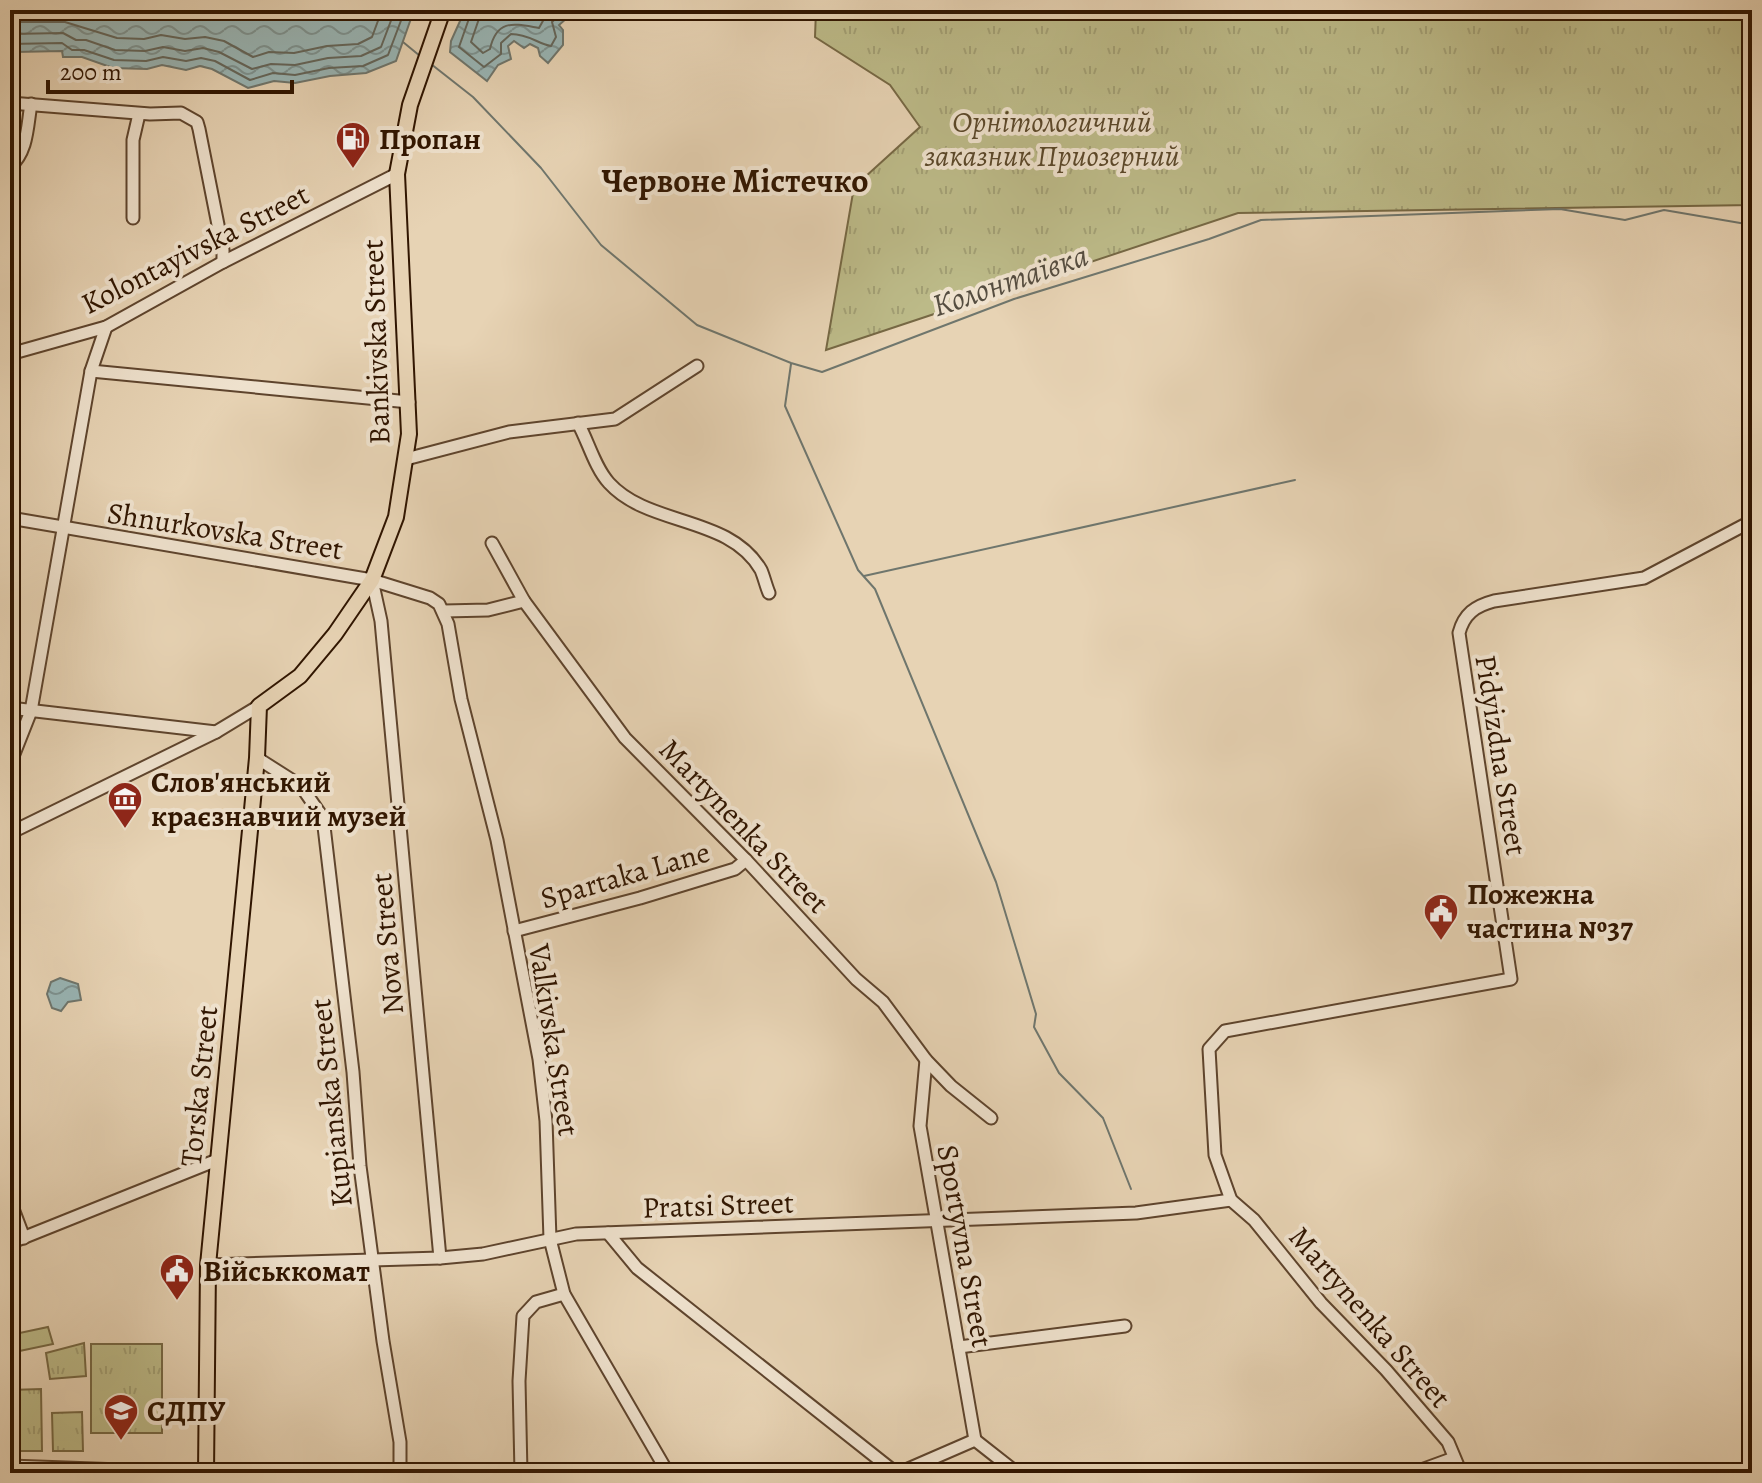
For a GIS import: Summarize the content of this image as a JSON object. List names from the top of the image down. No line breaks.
{"streets":{"main road":["Bankivska Street","Torska Street"],"street":["Kolontayivska Street","Shnurkovska Street","Pidyizdna Street","Martynenka Street","Spartaka Lane","Nova Street","Valkivska Street","Kupianska Street","Pratsi Street","Sportyvna Street"]},"crossings":[["Kolontayivska Street","Bankivska Street"],["Bankivska Street","Shnurkovska Street"],["Bankivska Street","Nova Street"],["Bankivska Street","Torska Street"],["Shnurkovska Street","Nova Street"],["Shnurkovska Street","Valkivska Street"],["Pidyizdna Street","Martynenka Street"],["Pidyizdna Street","Pratsi Street"],["Martynenka Street","Spartaka Lane"],["Martynenka Street","Pratsi Street"],["Martynenka Street","Sportyvna Street"],["Spartaka Lane","Valkivska Street"],["Nova Street","Pratsi Street"],["Valkivska Street","Pratsi Street"],["Torska Street","Kupianska Street"],["Torska Street","Pratsi Street"],["Kupianska Street","Pratsi Street"],["Pratsi Street","Sportyvna Street"]],"districts":["Червоне Містечко"],"water":["Колонтаївка"],"parks":["Орнiтологичний заказник Приозерний"],"places":{"fuel station":["Пропан"],"museum":["Слов'янський краєзнавчий музей"],"public building":["Пожежна частина №37","Військкомат"],"school or university":["СДПУ"]},"scale_bar":"200 m"}
